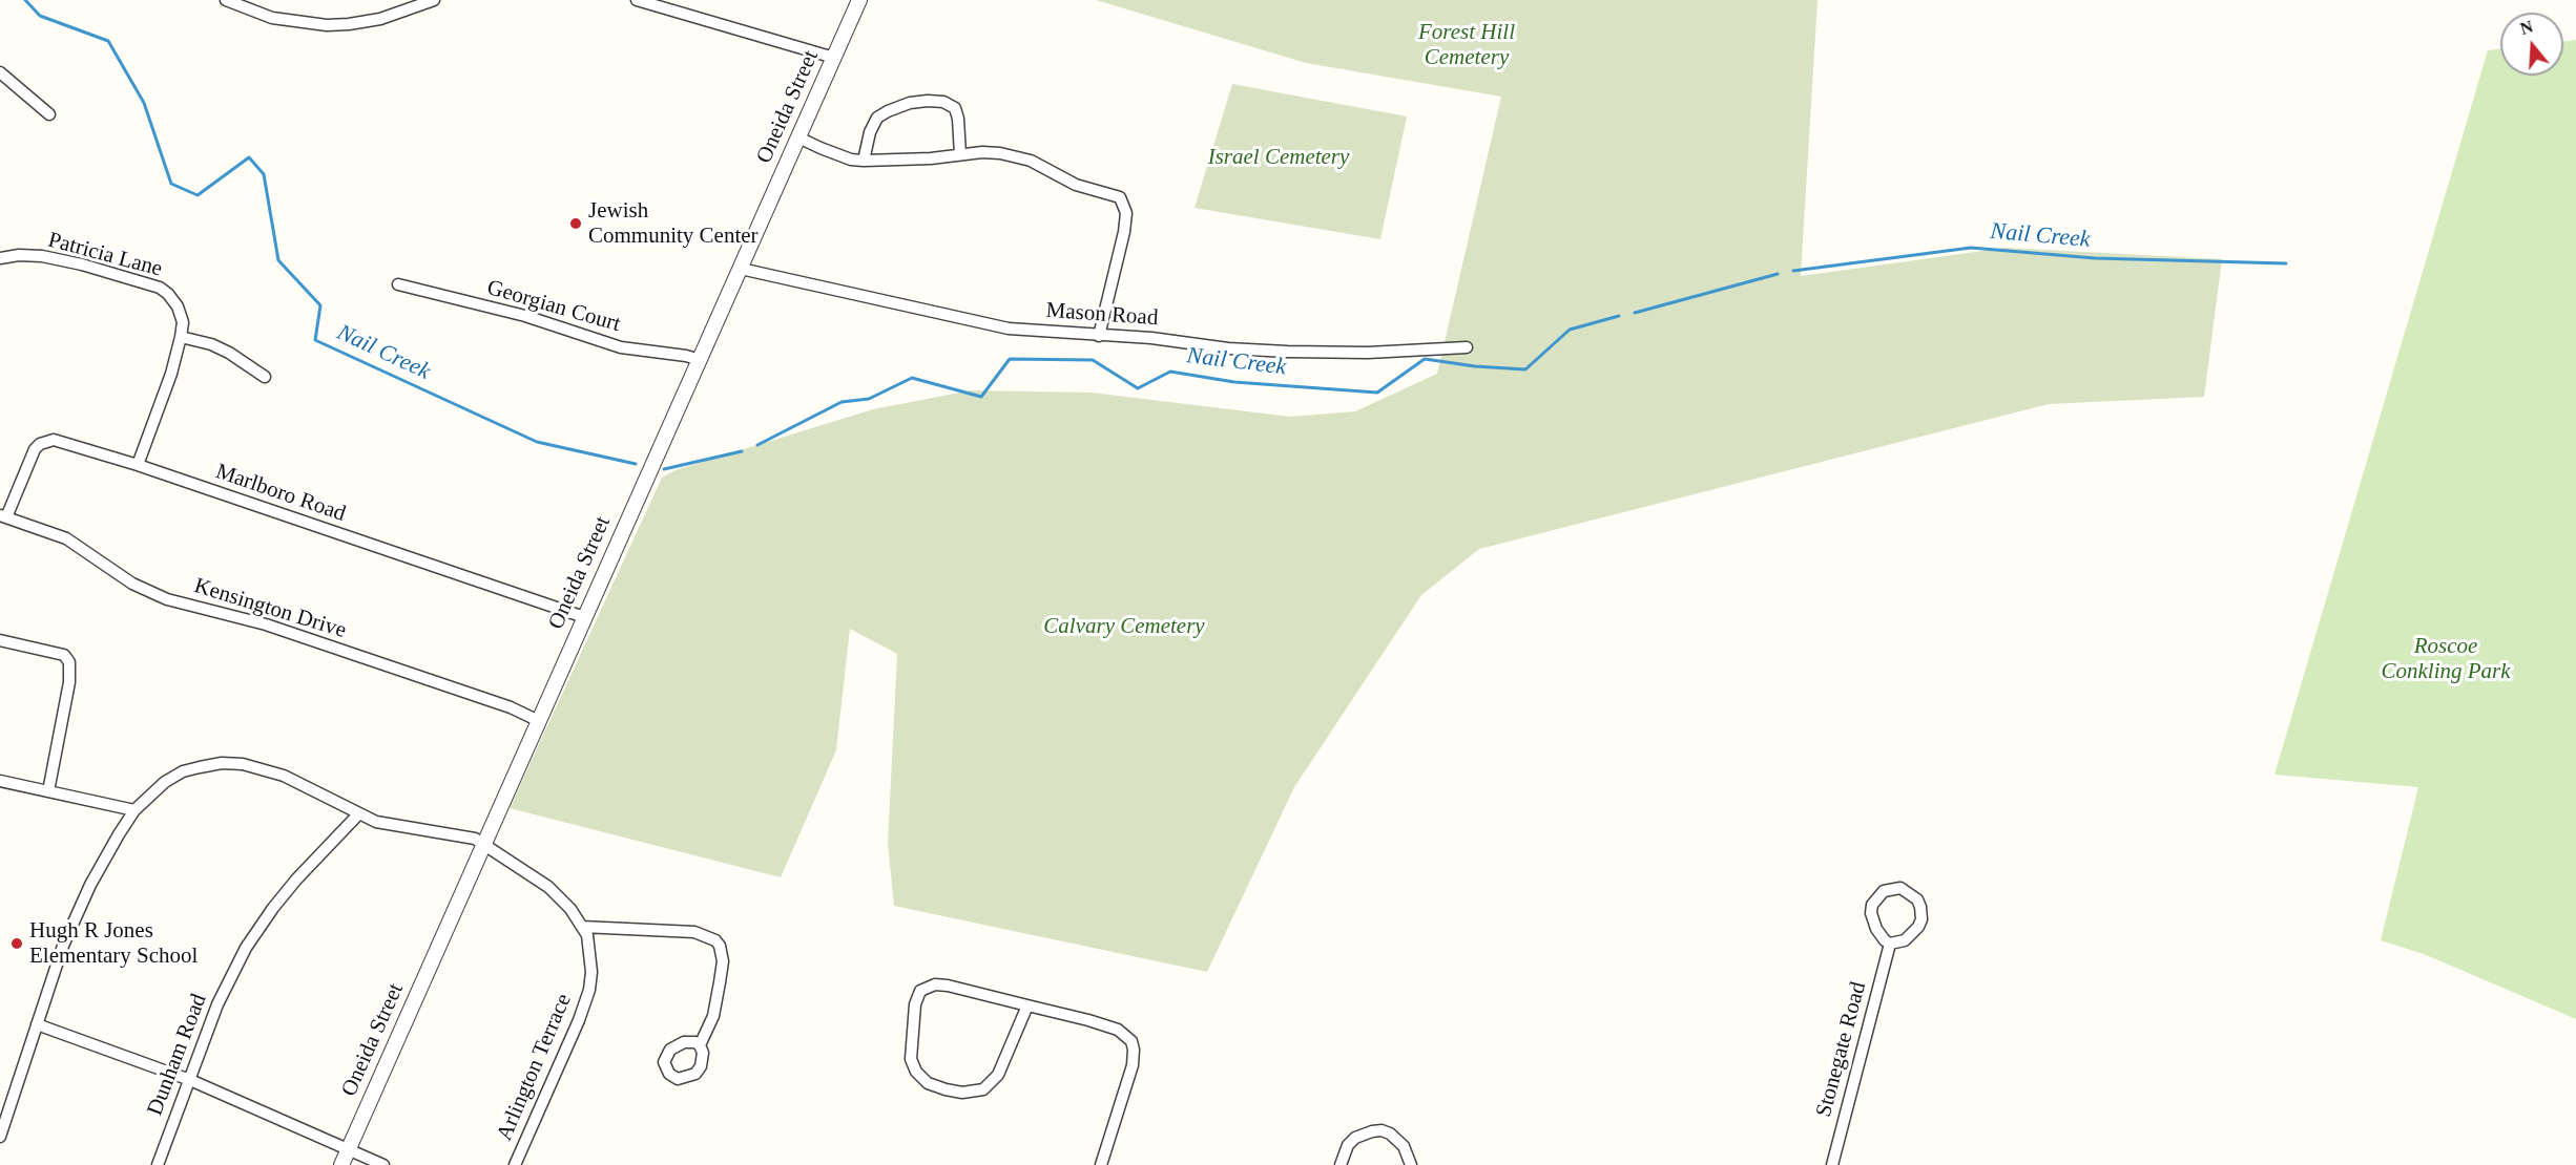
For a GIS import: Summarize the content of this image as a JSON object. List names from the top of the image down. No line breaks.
{"streets":{"street":["Oneida Street","Patricia Lane","Georgian Court","Mason Road","Marlboro Road","Kensington Drive","Stonegate Road","Dunham Road","Arlington Terrace"]},"crossings":[["Oneida Street","Georgian Court"],["Oneida Street","Mason Road"],["Oneida Street","Marlboro Road"],["Oneida Street","Kensington Drive"],["Oneida Street","Arlington Terrace"],["Patricia Lane","Marlboro Road"],["Marlboro Road","Kensington Drive"],["Dunham Road","Arlington Terrace"]],"water":["Nail Creek"],"parks":["Forest Hill Cemetery","Israel Cemetery","Calvary Cemetery","Roscoe Conkling Park"],"places":["Jewish Community Center","Hugh R Jones Elementary School"],"north":"top"}
